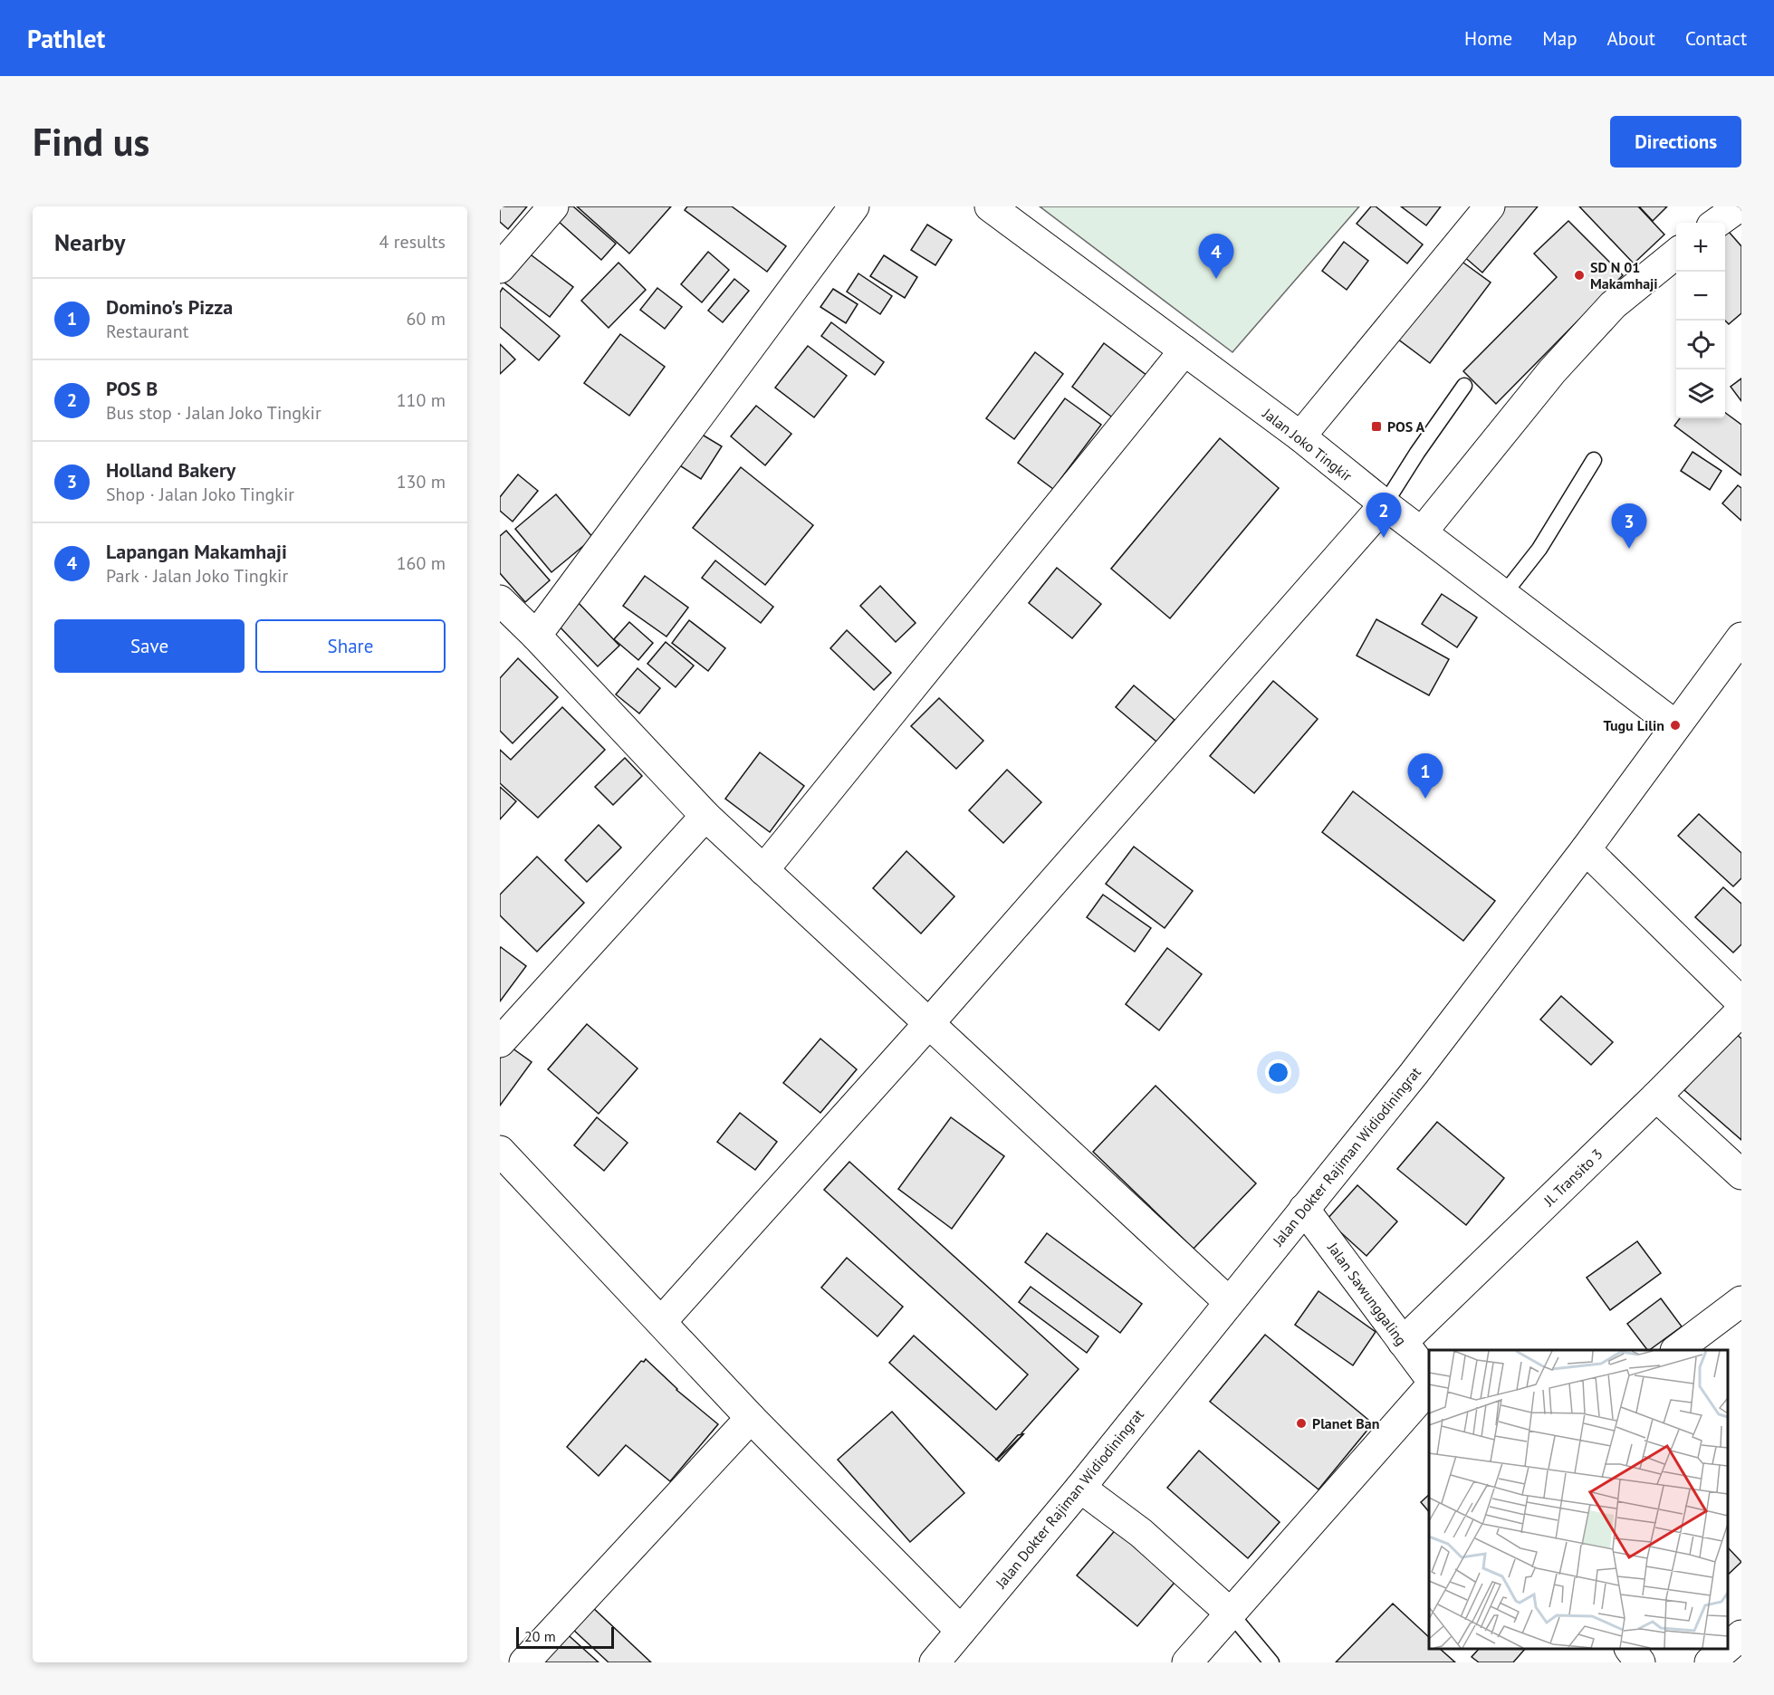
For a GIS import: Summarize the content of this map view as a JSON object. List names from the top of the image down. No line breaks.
{"streets":{"street":["Jalan Joko Tingkir","Jalan Dokter Rajiman Widiodiningrat","Jl. Transito 3","Jalan Sawunggaling"]},"crossings":[["Jalan Joko Tingkir","Jalan Dokter Rajiman Widiodiningrat"],["Jalan Dokter Rajiman Widiodiningrat","Jalan Sawunggaling"],["Jl. Transito 3","Jalan Sawunggaling"]],"places":{"other":["SD N 01 Makamhaji","Tugu Lilin","Planet Ban"],"transit":["POS A"]},"scale_bar":"20 m","page":{"header":"Pathlet","nav":["Home","Map","About","Contact"],"buttons":["Directions",["Save","Share"]],"title":"Find us","heading":["Nearby","4 results"],"map_buttons":["+","−"],"pins":["4","2","3","1"],"list":[{"mark":"1","name":"Domino's Pizza","note":"Restaurant","value":"60 m"},{"mark":"2","name":"POS B","note":"Bus stop · Jalan Joko Tingkir","value":"110 m"},{"mark":"3","name":"Holland Bakery","note":"Shop · Jalan Joko Tingkir","value":"130 m"},{"mark":"4","name":"Lapangan Makamhaji","note":"Park · Jalan Joko Tingkir","value":"160 m"}],"scale":"20 m"}}
